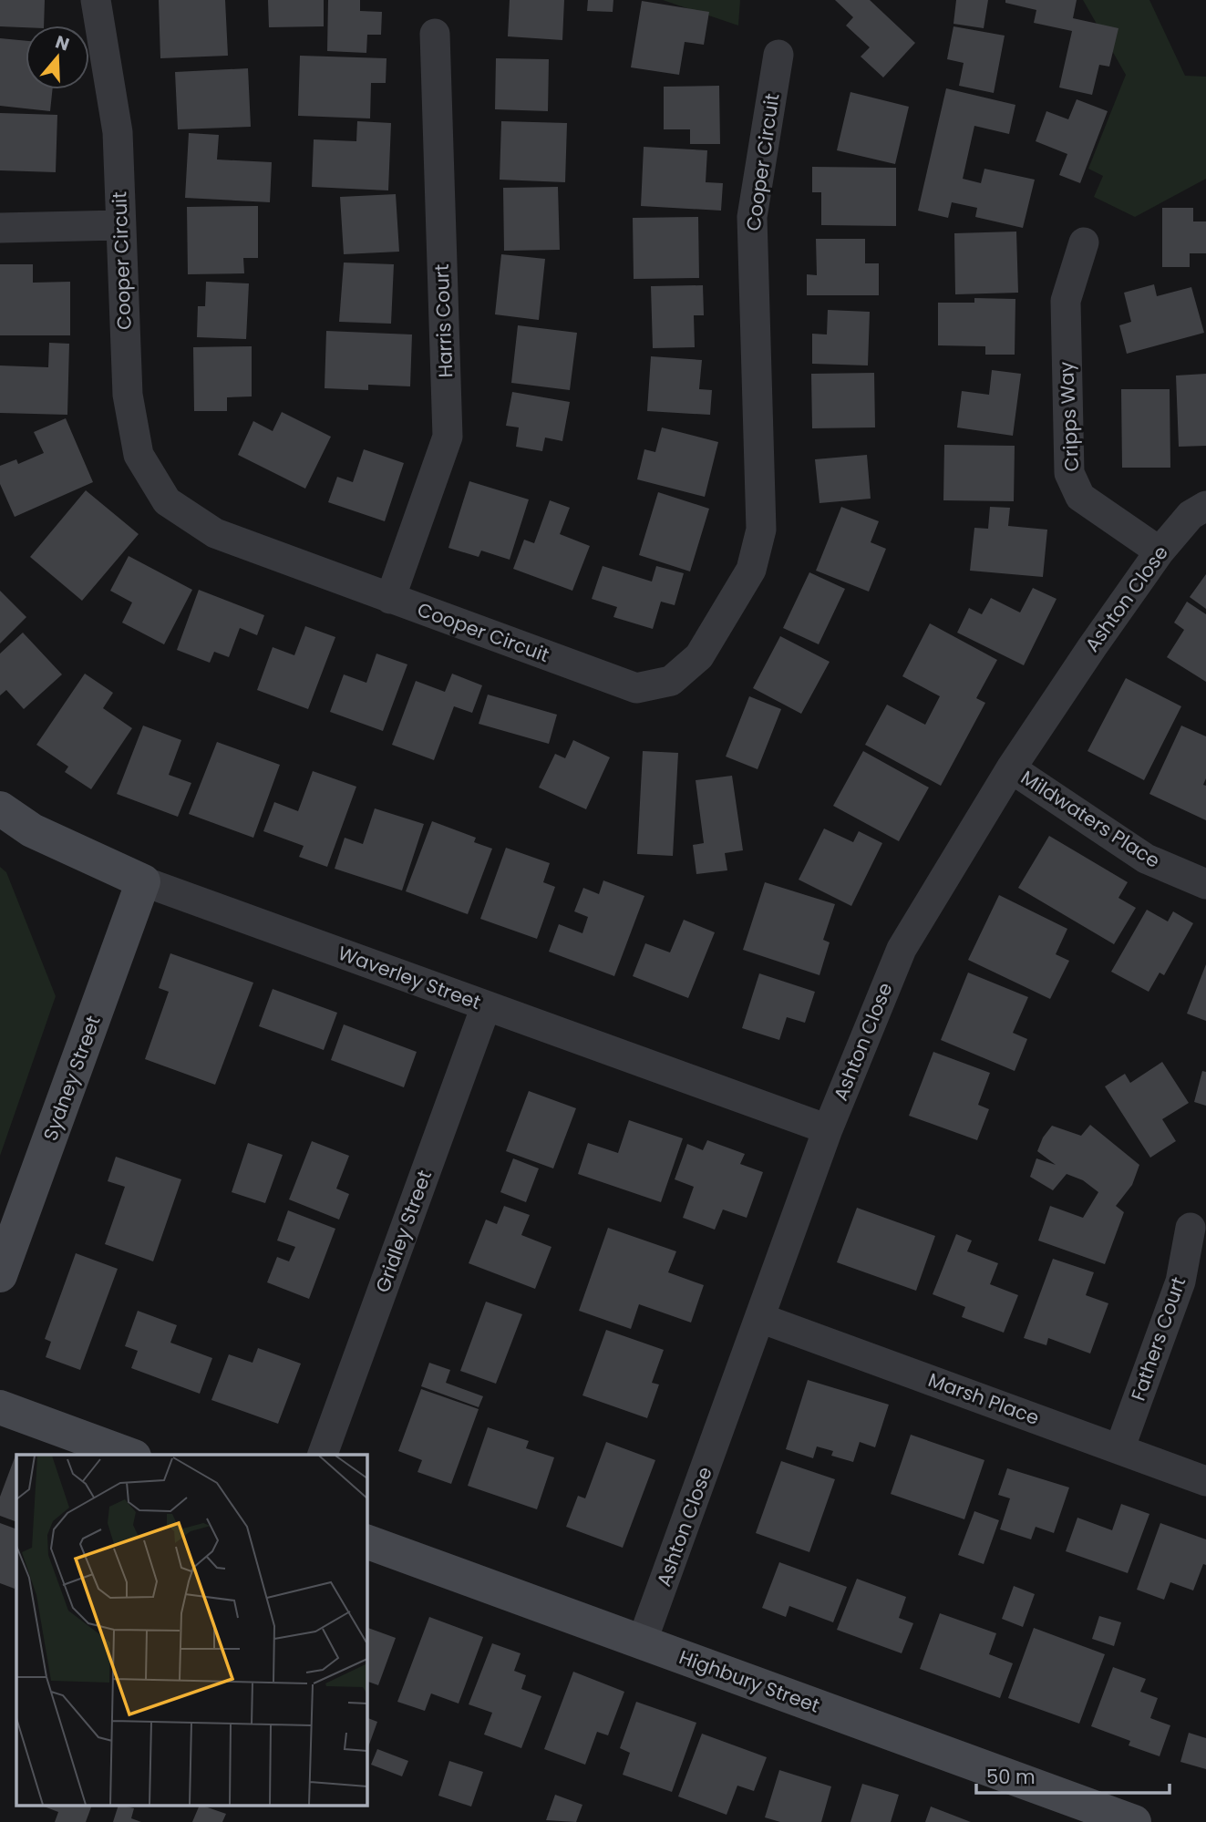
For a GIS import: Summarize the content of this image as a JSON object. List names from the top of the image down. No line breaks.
{"streets":{"street":["Cooper Circuit","Harris Court","Cripps Way","Ashton Close","Mildwaters Place","Waverley Street","Sydney Street","Gridley Street","Fathers Court","Marsh Place","Highbury Street"]},"crossings":[["Cooper Circuit","Harris Court"],["Cripps Way","Ashton Close"],["Ashton Close","Mildwaters Place"],["Ashton Close","Waverley Street"],["Ashton Close","Marsh Place"],["Ashton Close","Highbury Street"],["Waverley Street","Sydney Street"],["Waverley Street","Gridley Street"],["Fathers Court","Marsh Place"]],"scale_bar":"50 m","north":"top"}
